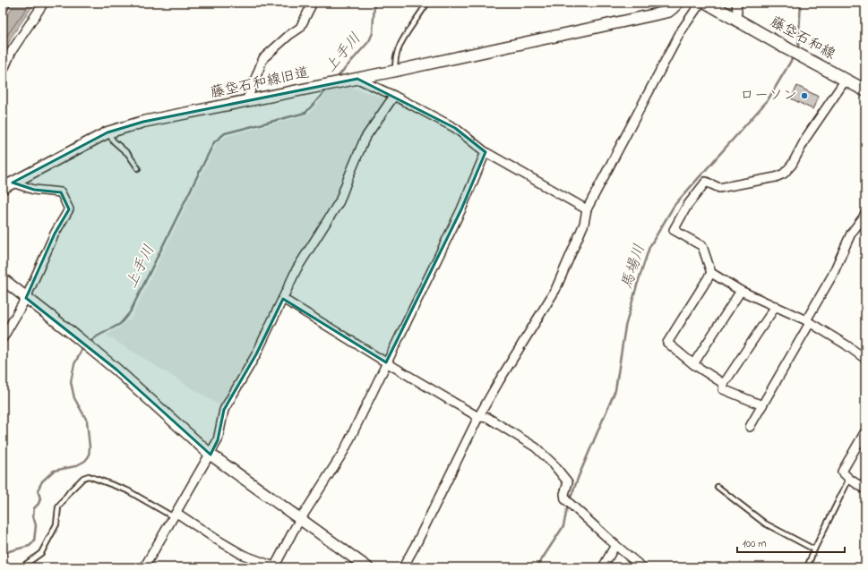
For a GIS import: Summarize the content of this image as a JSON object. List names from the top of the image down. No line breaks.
{"streets":{"main road":["藤垈石和線"],"street":["藤垈石和線旧道"]},"water":["上手川","馬場川"],"places":["ローソン"],"scale_bar":"100 m"}
